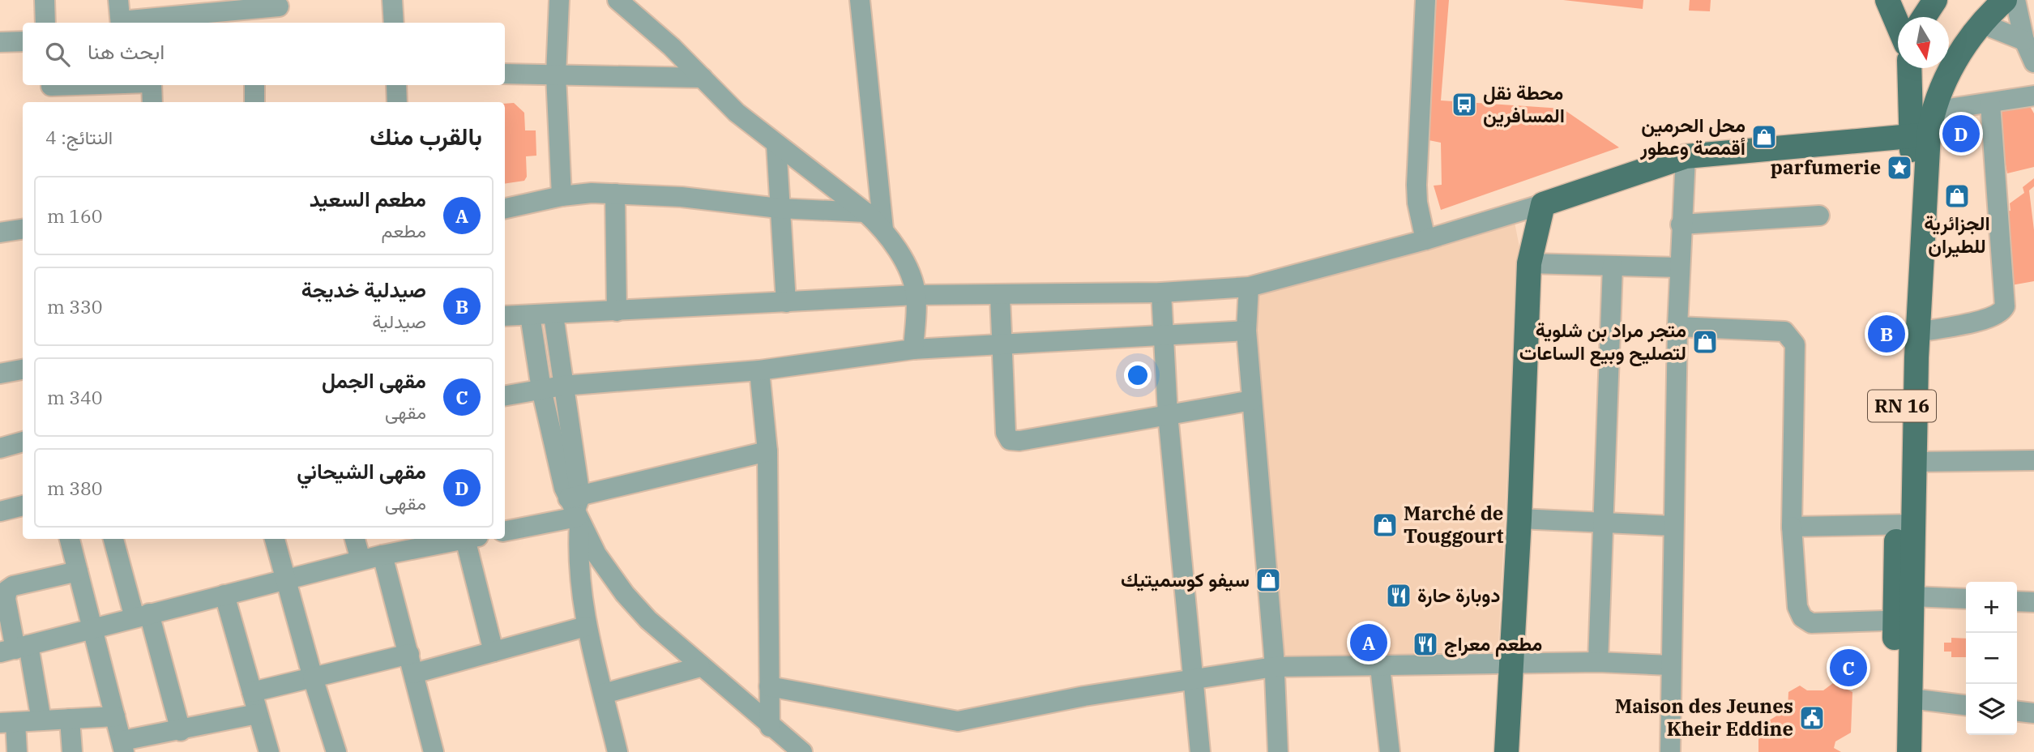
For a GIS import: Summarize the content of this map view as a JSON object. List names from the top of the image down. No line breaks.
{"streets":{"main road":["RN 16"]},"places":{"bus stop":["محطة نقل المسافرين"],"shop":["محل الحرمين أقمصة وعطور","الجزائرية للطيران","متجر مراد بن شلوية لتصليح وبيع الساعات","Marché de Touggourt","سيفو كوسميتيك"],"place":["parfumerie"],"restaurant":["دوبارة حارة","مطعم معراج"],"public building":["Maison des Jeunes Kheir Eddine"]},"north":"bottom","page":{"search":"ابحث هنا","heading":["بالقرب منك","النتائج: 4"],"pins":["D","B","A","C"],"list":[{"mark":"A","name":"مطعم السعيد","note":"مطعم","value":"160 m"},{"mark":"B","name":"صيدلية خديجة","note":"صيدلية","value":"330 m"},{"mark":"C","name":"مقهى الجمل","note":"مقهى","value":"340 m"},{"mark":"D","name":"مقهى الشيحاني","note":"مقهى","value":"380 m"}],"map_buttons":["+","−"]}}
